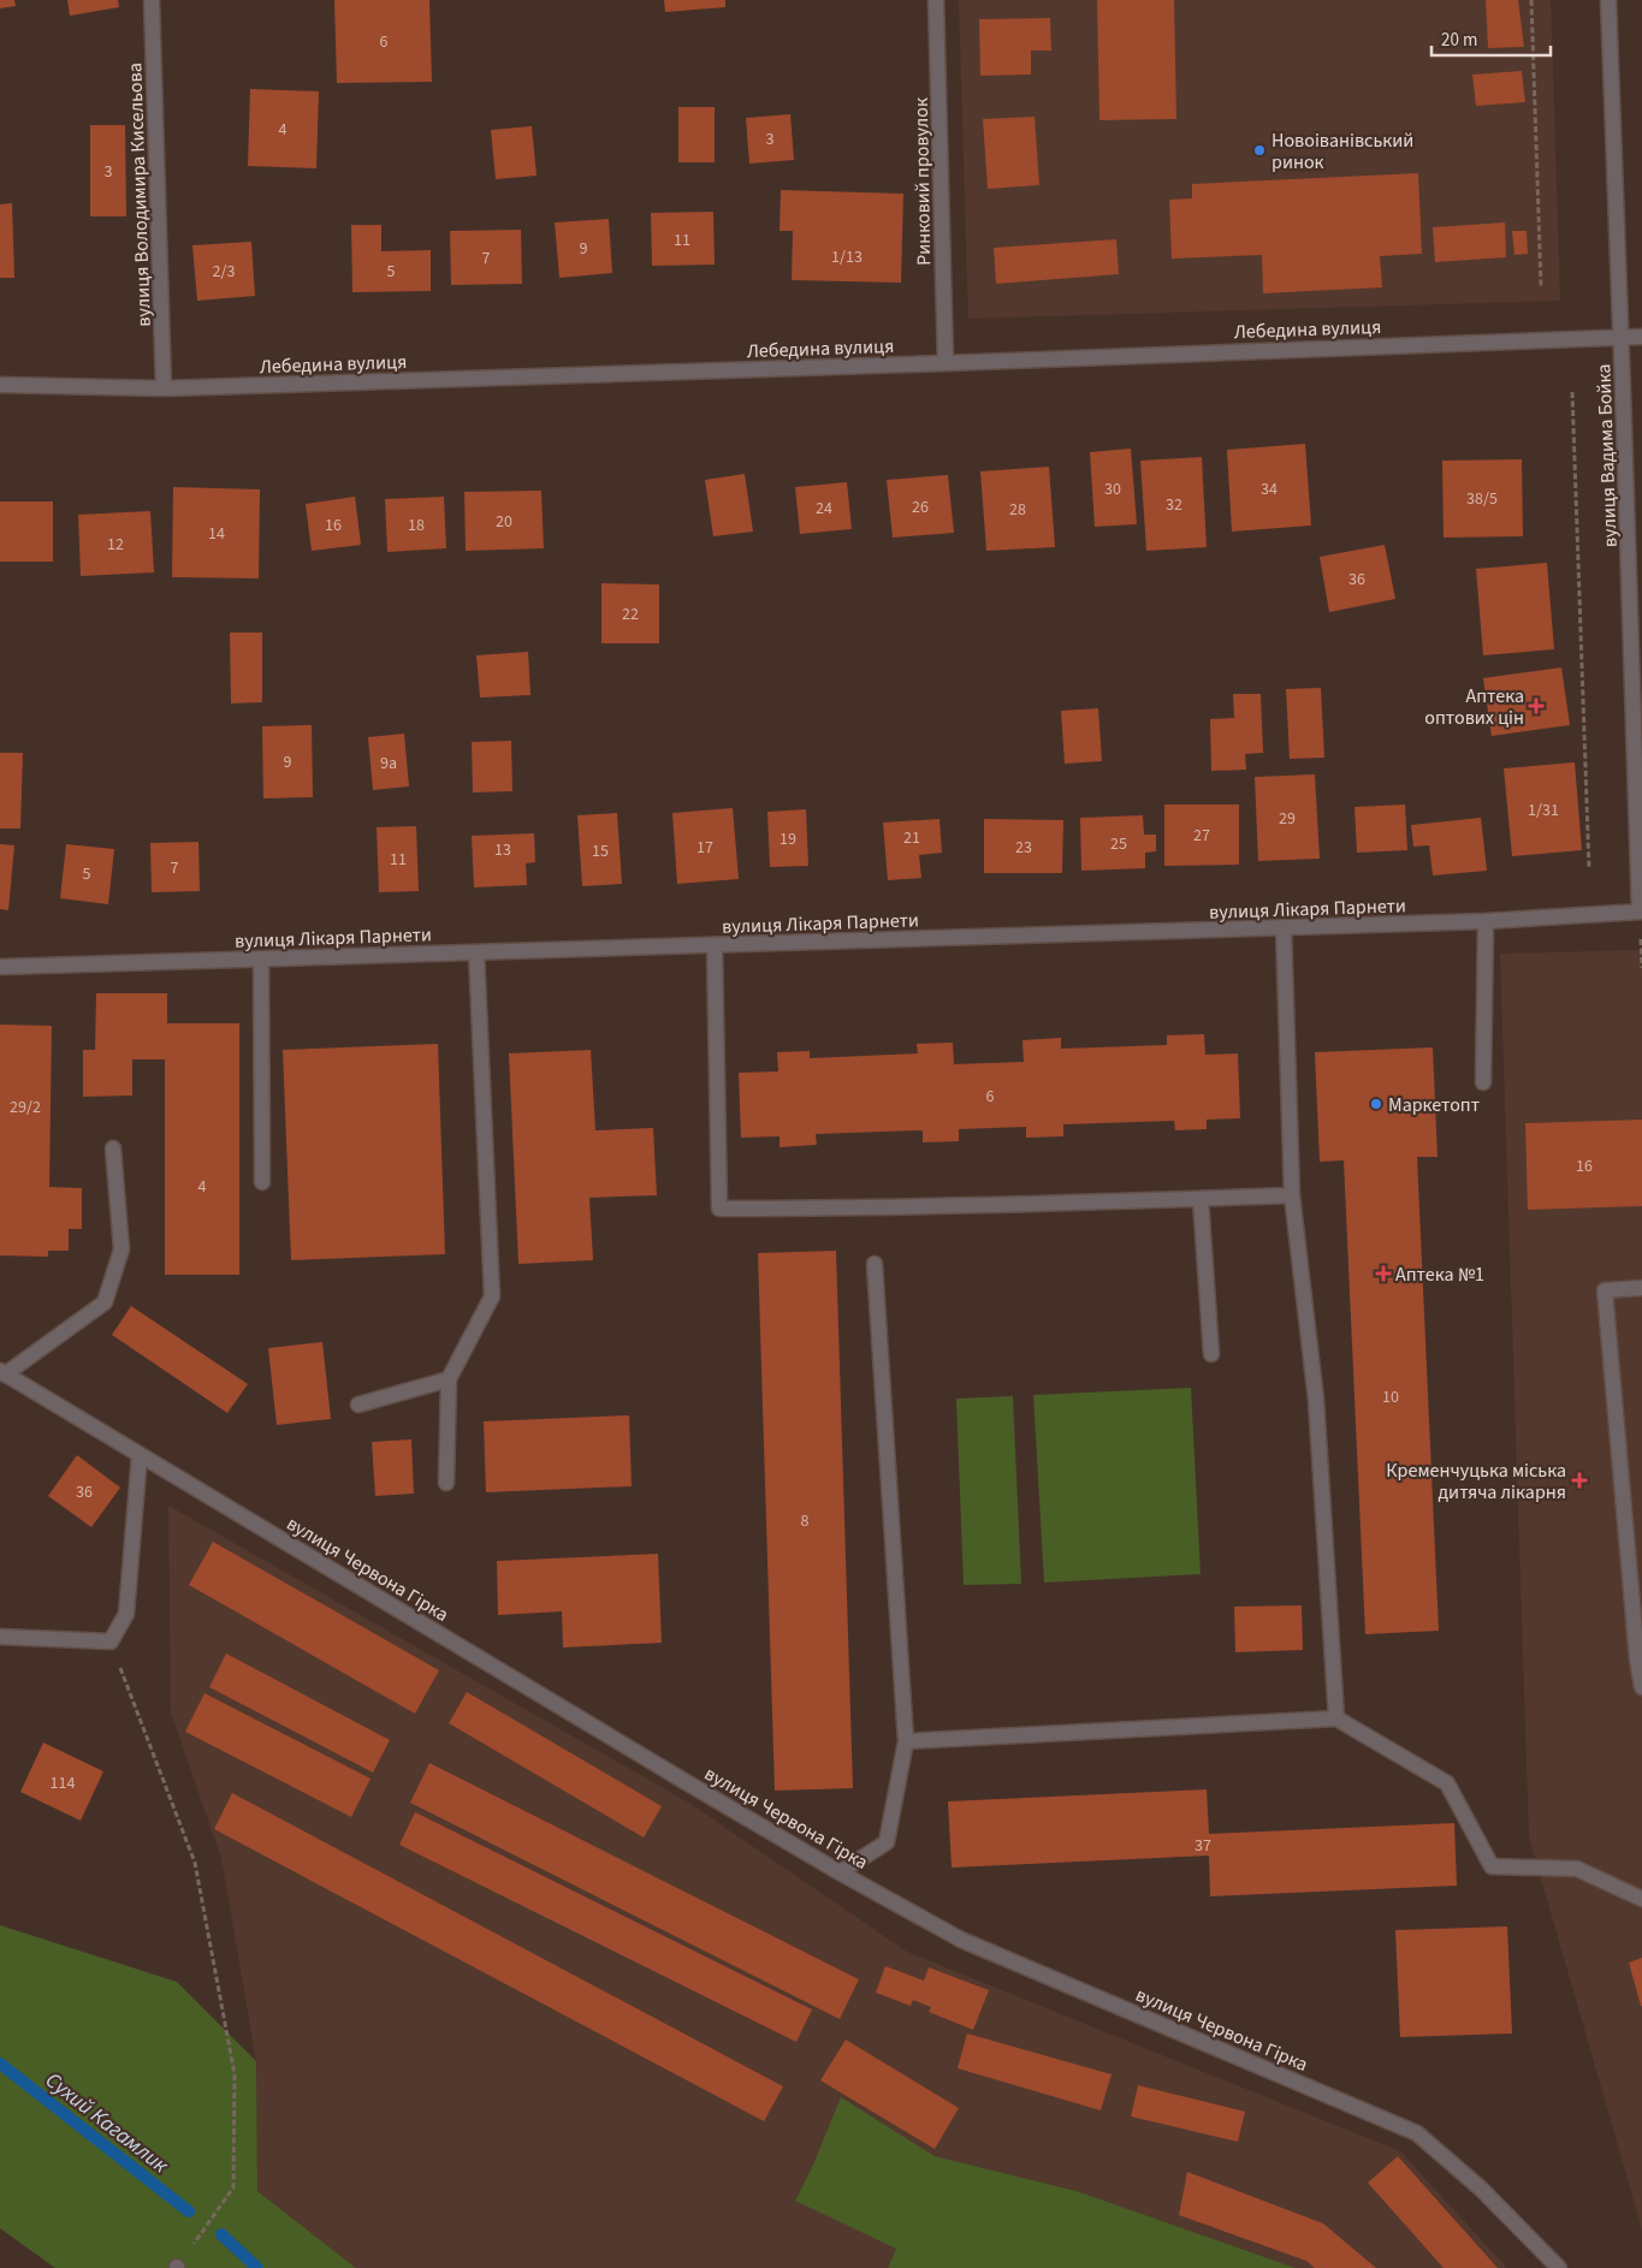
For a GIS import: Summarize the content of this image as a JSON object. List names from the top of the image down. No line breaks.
{"streets":{"street":["Ринковий провулок","вулиця Володимира Кисельова","Лебедина вулиця","вулиця Вадима Бойка","вулиця Лікаря Парнети","вулиця Червона Гірка"]},"crossings":[["Ринковий провулок","Лебедина вулиця"],["вулиця Володимира Кисельова","Лебедина вулиця"],["Лебедина вулиця","вулиця Вадима Бойка"],["вулиця Вадима Бойка","вулиця Лікаря Парнети"]],"water":["Сухий Кагамлик"],"places":{"other":["Новоіванівський ринок","Маркетопт"],"health":["Аптека оптових цін","Аптека №1","Кременчуцька міська дитяча лікарня"]},"house_numbers":["6","4","3","3","11","9","1/13","7","2/3","5","30","34","38/5","32","26","24","28","20","16","18","14","12","36","22","9","9а","1/31","29","27","21","19","25","17","23","13","15","11","7","5","6","29/2","16","4","10","36","8","114","37"],"scale_bar":"20 m"}
